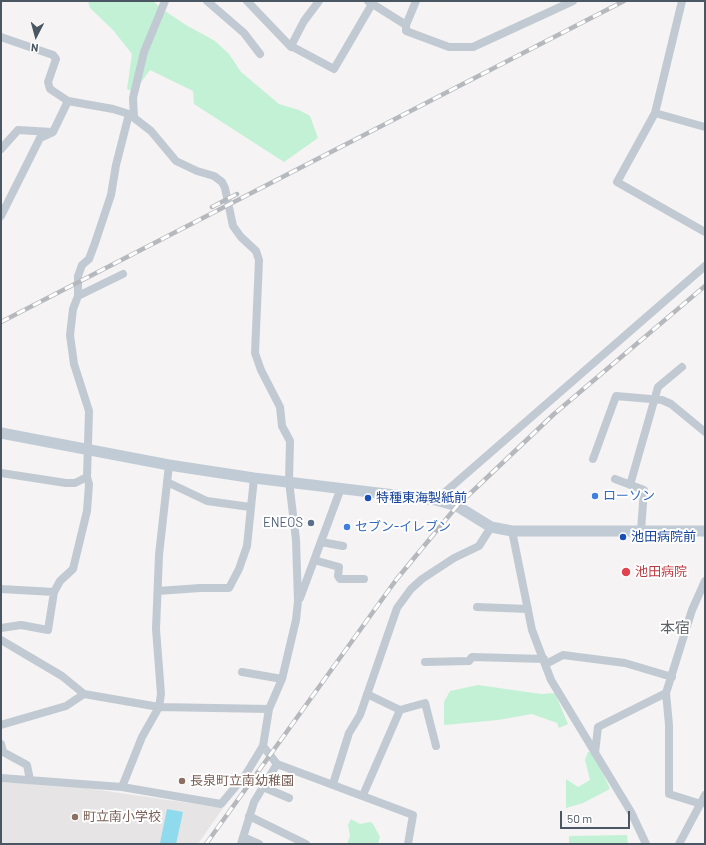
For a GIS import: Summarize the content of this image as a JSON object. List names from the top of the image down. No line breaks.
{"districts":["本宿"],"places":["ローソン","特種東海製紙前","ENEOS","セブン-イレブン","池田病院前","池田病院","長泉町立南幼稚園","町立南小学校"],"scale_bar":"50 m","north":"bottom"}
